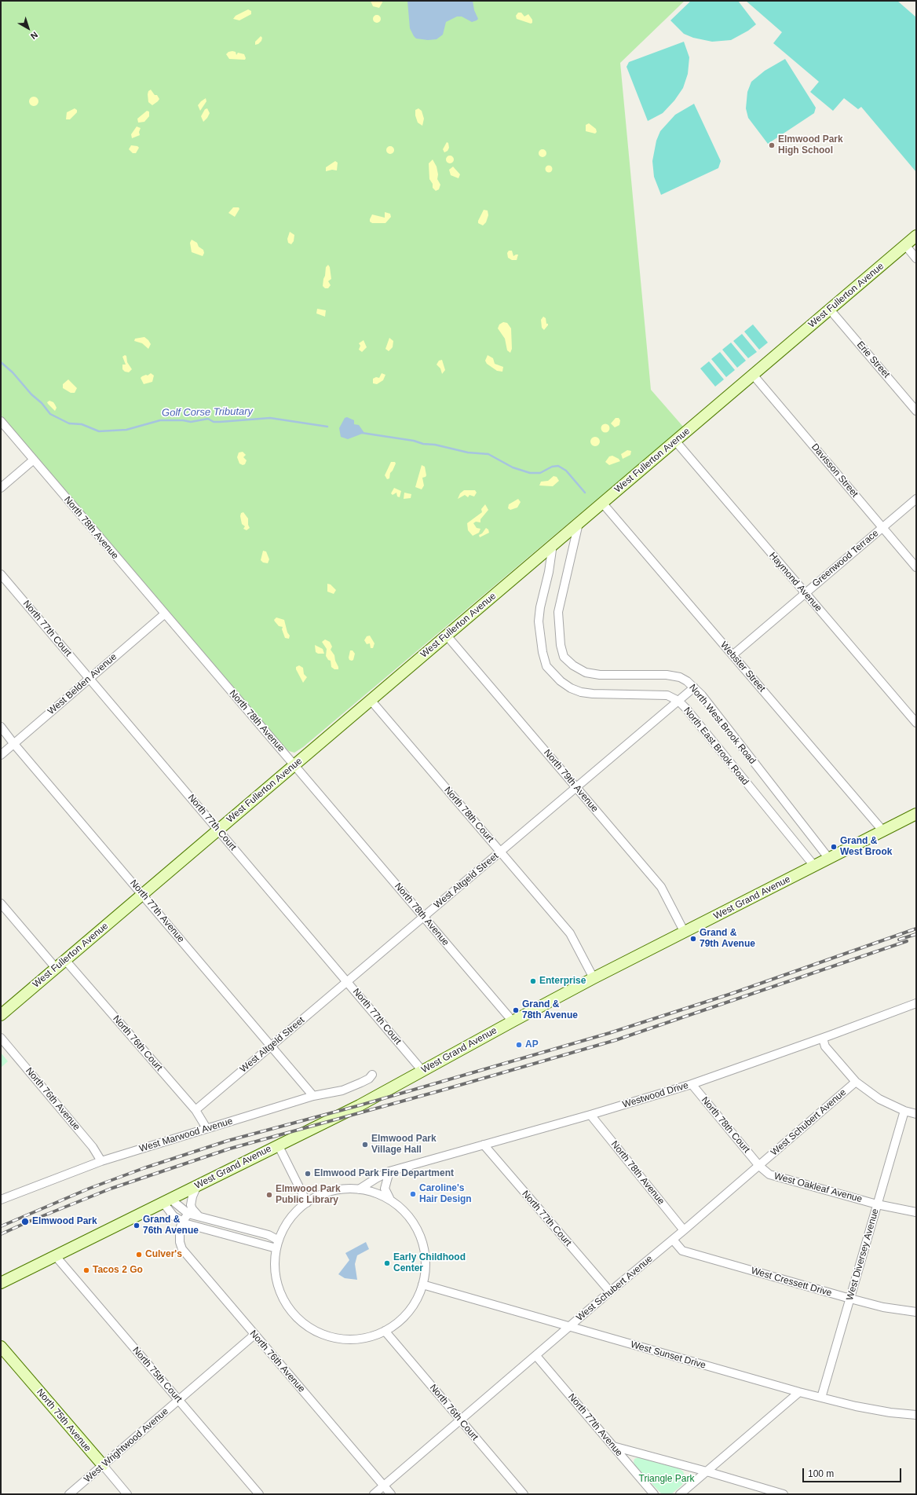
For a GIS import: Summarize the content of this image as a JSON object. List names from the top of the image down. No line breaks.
{"streets":{"street":["West Fullerton Avenue","Erie Street","Davisson Street","North 78th Avenue","Greenwood Terrace","Haymond Avenue","North 77th Court","Webster Street","West Belden Avenue","North West Brook Road","North East Brook Road","North 79th Avenue","North 78th Court","West Altgeld Street","West Grand Avenue","North 77th Avenue","North 76th Court","Westwood Drive","North 76th Avenue","West Schubert Avenue","West Marwood Avenue","West Oakleaf Avenue","West Diversey Avenue","West Cressett Drive","West Sunset Drive","North 75th Court","North 75th Avenue","West Wrightwood Avenue"]},"crossings":[["West Fullerton Avenue","Erie Street"],["West Fullerton Avenue","Davisson Street"],["West Fullerton Avenue","North 78th Avenue"],["West Fullerton Avenue","Haymond Avenue"],["West Fullerton Avenue","North 77th Court"],["West Fullerton Avenue","Webster Street"],["West Fullerton Avenue","North West Brook Road"],["West Fullerton Avenue","North East Brook Road"],["West Fullerton Avenue","North 79th Avenue"],["West Fullerton Avenue","North 78th Court"],["West Fullerton Avenue","North 77th Avenue"],["West Fullerton Avenue","North 76th Court"],["Davisson Street","Greenwood Terrace"],["North 78th Avenue","West Belden Avenue"],["North 78th Avenue","West Altgeld Street"],["North 78th Avenue","West Grand Avenue"],["North 78th Avenue","Westwood Drive"],["North 78th Avenue","West Schubert Avenue"],["Greenwood Terrace","Haymond Avenue"],["Greenwood Terrace","Webster Street"],["North 77th Court","West Belden Avenue"],["North 77th Court","West Altgeld Street"],["North 77th Court","West Grand Avenue"],["North 77th Court","Westwood Drive"],["North 77th Court","West Schubert Avenue"],["Webster Street","West Grand Avenue"],["West Belden Avenue","North 77th Avenue"],["North West Brook Road","West Altgeld Street"],["North West Brook Road","West Grand Avenue"],["North East Brook Road","West Altgeld Street"],["North East Brook Road","West Grand Avenue"],["North 79th Avenue","West Altgeld Street"],["North 79th Avenue","West Grand Avenue"],["North 78th Court","West Altgeld Street"],["North 78th Court","West Grand Avenue"],["North 78th Court","Westwood Drive"],["North 78th Court","West Schubert Avenue"],["North 78th Court","West Oakleaf Avenue"],["West Altgeld Street","North 77th Avenue"],["West Altgeld Street","North 76th Court"],["West Grand Avenue","North 75th Court"],["North 77th Avenue","West Schubert Avenue"],["North 77th Avenue","West Marwood Avenue"],["North 76th Court","West Schubert Avenue"],["North 76th Court","West Marwood Avenue"],["North 76th Avenue","West Schubert Avenue"],["North 76th Avenue","West Marwood Avenue"],["North 76th Avenue","West Wrightwood Avenue"],["West Schubert Avenue","West Oakleaf Avenue"],["West Schubert Avenue","West Cressett Drive"],["West Schubert Avenue","West Sunset Drive"],["West Oakleaf Avenue","West Diversey Avenue"],["West Diversey Avenue","West Cressett Drive"],["West Diversey Avenue","West Sunset Drive"],["North 75th Court","West Wrightwood Avenue"],["North 75th Avenue","West Wrightwood Avenue"]],"water":["Golf Corse Tributary"],"parks":["Triangle Park"],"places":["Elmwood Park High School","Grand & West Brook","Grand & 79th Avenue","Enterprise","Grand & 78th Avenue","AP","Elmwood Park Village Hall","Elmwood Park Fire Department","Caroline's Hair Design","Elmwood Park Public Library","Elmwood Park","Grand & 76th Avenue","Culver's","Early Childhood Center","Tacos 2 Go"],"scale_bar":"100 m","north":"bottom right"}
